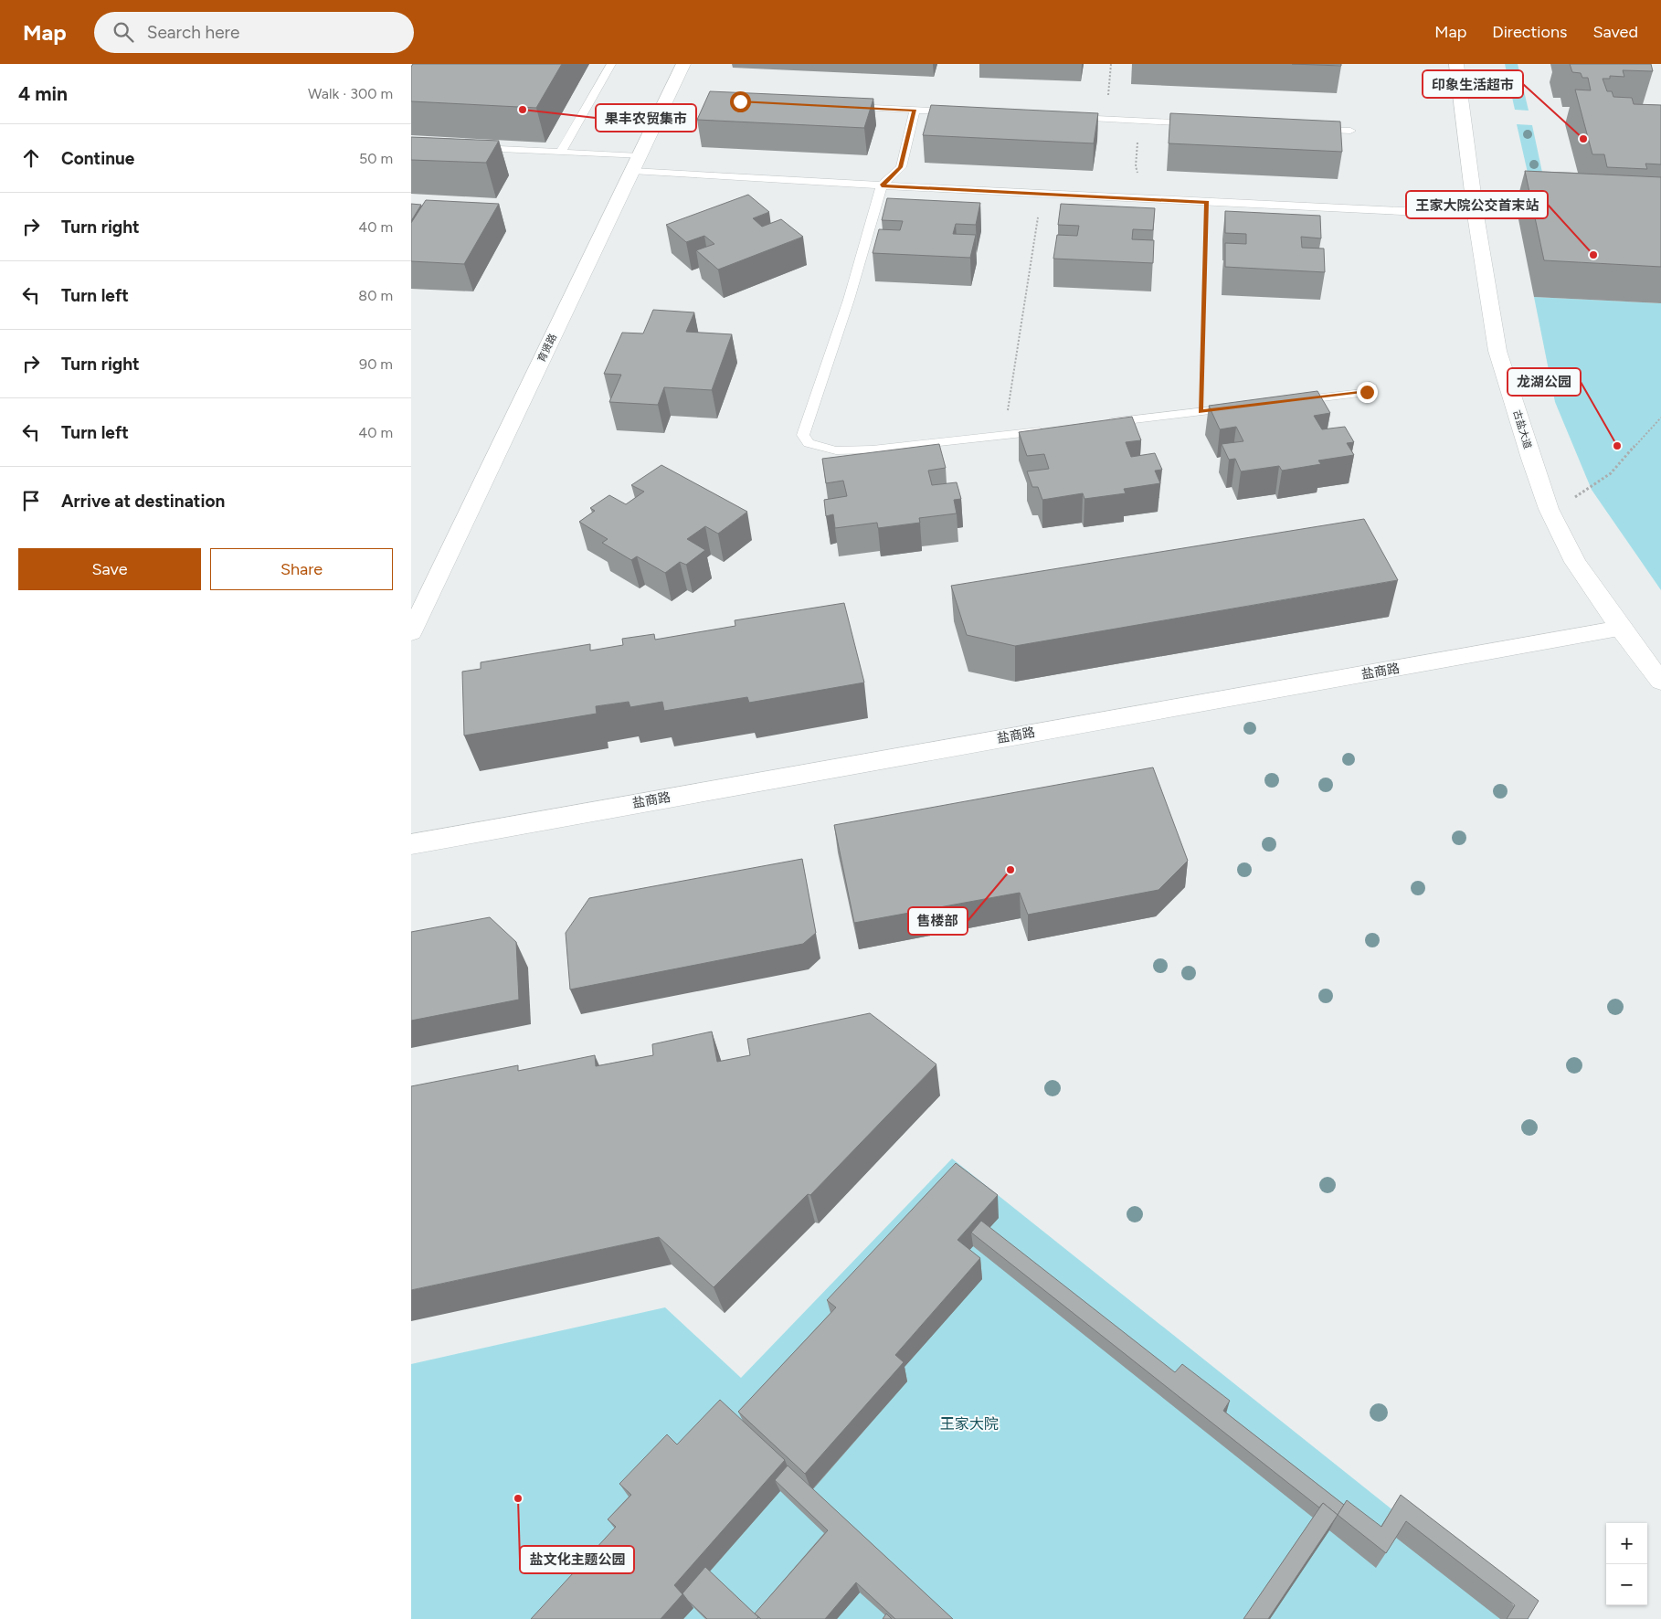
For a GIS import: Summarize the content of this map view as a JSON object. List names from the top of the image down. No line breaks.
{"streets":{"street":["育贤路","古盐大道","盐商路"]},"crossings":[["古盐大道","盐商路"]],"parks":["王家大院"],"places":["果丰农贸集市","印象生活超市","王家大院公交首末站","龙湖公园","售楼部","盐文化主题公园"],"page":{"header":"Map","search":"Search here","nav":["Map","Directions","Saved"],"heading":["4 min","Walk · 300 m"],"list":[["Continue","50 m"],["Turn right","40 m"],["Turn left","80 m"],["Turn right","90 m"],["Turn left","40 m"],"Arrive at destination"],"buttons":["Save","Share"],"map_buttons":["+","−"]}}
